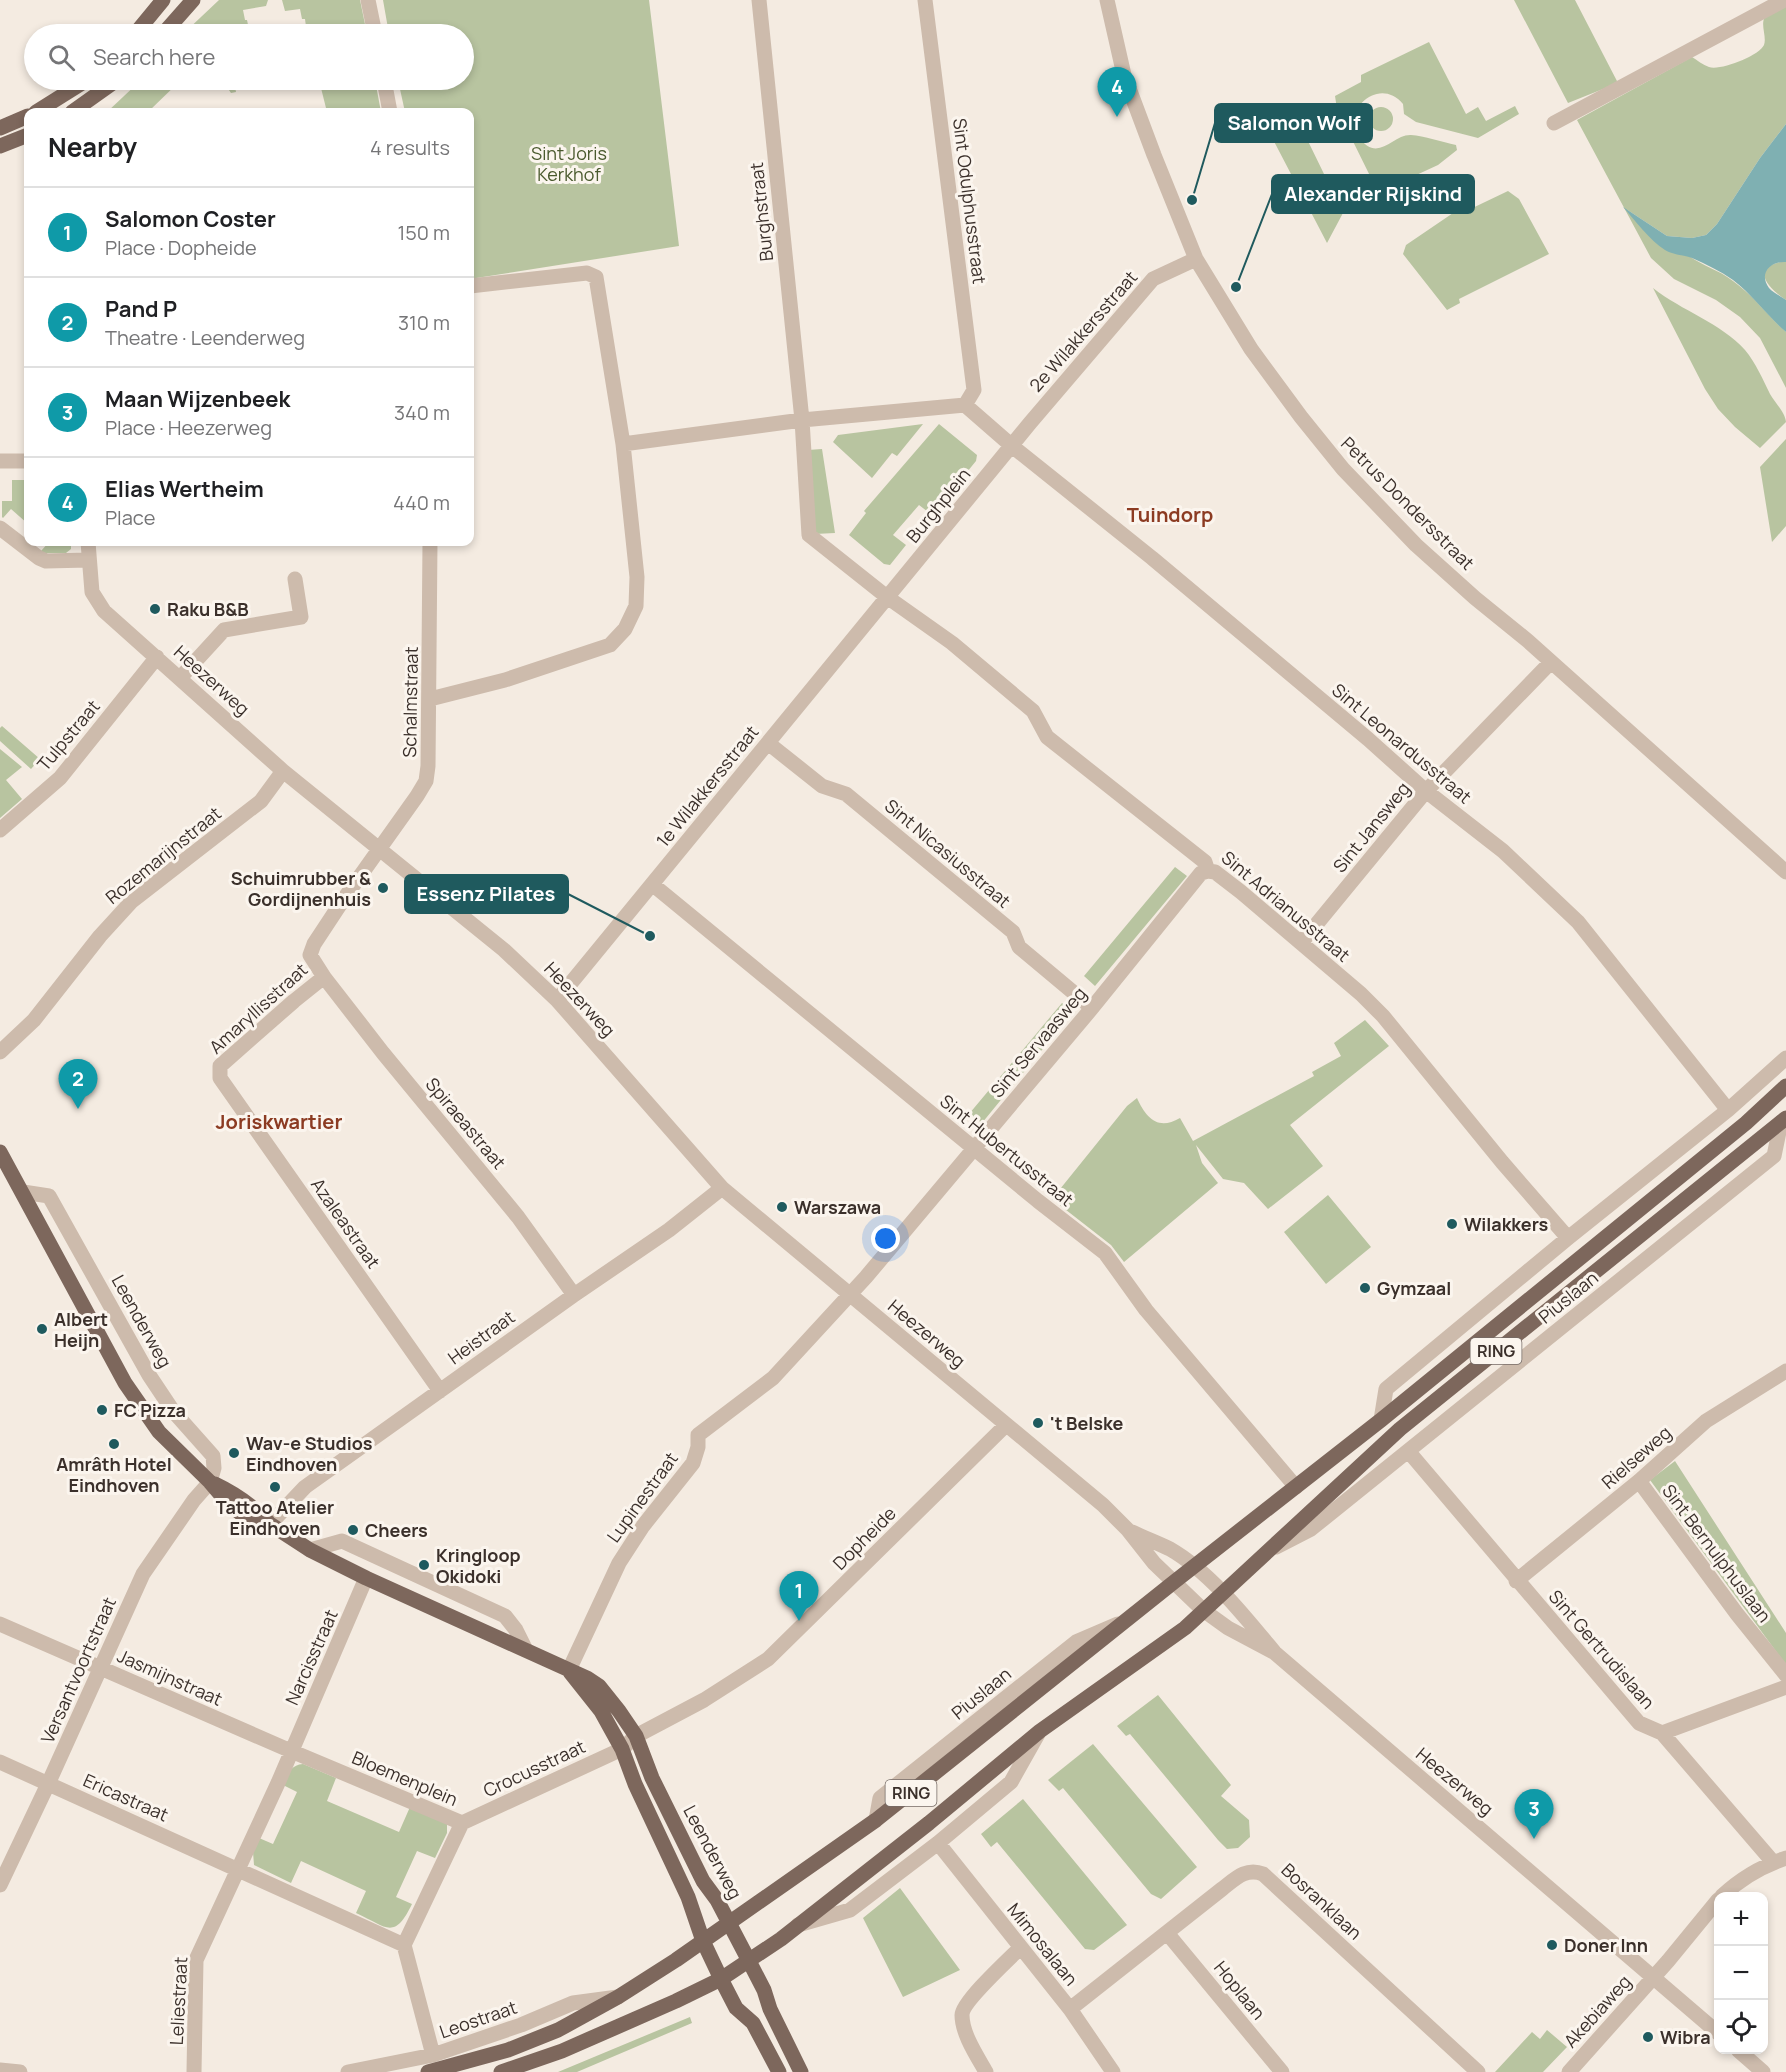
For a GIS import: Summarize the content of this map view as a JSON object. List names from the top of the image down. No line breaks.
{"streets":{"main road":["Piuslaan","Leenderweg","RING","Leostraat"],"street":["Sint Odulphusstraat","Burghstraat","2e Wilakkersstraat","Petrus Dondersstraat","Burghplein","Heezerweg","Schalmstraat","Tulpstraat","Sint Leonardusstraat","1e Wilakkersstraat","Sint Jansweg","Sint Nicasiusstraat","Rozemarijnstraat","Sint Adrianusstraat","Amaryllisstraat","Sint Servaasweg","Spiraeastraat","Sint Hubertusstraat","Azaleastraat","Heistraat","Rielseweg","Lupinestraat","Dopheide","Sint Bernulphuslaan","Sint Gertrudislaan","Narcisstraat","Versantvoortstraat","Jasmijnstraat","Crocusstraat","Bloemenplein","Ericastraat","Bosranklaan","Mimosalaan","Hoplaan","Leliestraat","Akebiaweg"]},"crossings":[["2e Wilakkersstraat","Petrus Dondersstraat"],["2e Wilakkersstraat","Burghplein"],["2e Wilakkersstraat","Sint Leonardusstraat"],["Petrus Dondersstraat","Sint Jansweg"],["Burghplein","Sint Leonardusstraat"],["Burghplein","1e Wilakkersstraat"],["Burghplein","Sint Adrianusstraat"],["Heezerweg","Schalmstraat"],["Heezerweg","Tulpstraat"],["Heezerweg","1e Wilakkersstraat"],["Heezerweg","Rozemarijnstraat"],["Heezerweg","Amaryllisstraat"],["Heezerweg","Sint Servaasweg"],["Heezerweg","Piuslaan"],["Heezerweg","Heistraat"],["Heezerweg","Lupinestraat"],["Heezerweg","Dopheide"],["Heezerweg","Akebiaweg"],["Schalmstraat","Amaryllisstraat"],["Sint Leonardusstraat","Sint Jansweg"],["1e Wilakkersstraat","Sint Nicasiusstraat"],["1e Wilakkersstraat","Sint Adrianusstraat"],["1e Wilakkersstraat","Sint Hubertusstraat"],["Sint Jansweg","Sint Adrianusstraat"],["Sint Nicasiusstraat","Sint Servaasweg"],["Sint Adrianusstraat","Sint Servaasweg"],["Amaryllisstraat","Spiraeastraat"],["Amaryllisstraat","Azaleastraat"],["Sint Servaasweg","Sint Hubertusstraat"],["Sint Servaasweg","Lupinestraat"],["Spiraeastraat","Heistraat"],["Sint Hubertusstraat","Piuslaan"],["Azaleastraat","Heistraat"],["Piuslaan","Leenderweg"],["Piuslaan","RING"],["Piuslaan","Sint Gertrudislaan"],["Piuslaan","Mimosalaan"],["Piuslaan","Leostraat"],["Leenderweg","Heistraat"],["Leenderweg","RING"],["Leenderweg","Lupinestraat"],["Leenderweg","Dopheide"],["Leenderweg","Narcisstraat"],["Leenderweg","Versantvoortstraat"],["Leenderweg","Crocusstraat"],["Leenderweg","Leostraat"],["Rielseweg","Sint Bernulphuslaan"],["Rielseweg","Sint Gertrudislaan"],["Dopheide","Crocusstraat"],["Narcisstraat","Jasmijnstraat"],["Narcisstraat","Bloemenplein"],["Versantvoortstraat","Jasmijnstraat"],["Versantvoortstraat","Ericastraat"],["Jasmijnstraat","Bloemenplein"],["Crocusstraat","Bloemenplein"],["Ericastraat","Leliestraat"],["Bosranklaan","Mimosalaan"],["Bosranklaan","Hoplaan"]],"districts":["Tuindorp","Joriskwartier"],"parks":["Sint Joris Kerkhof"],"places":["Salomon Wolf","Alexander Rijskind","Raku B&B","Schuimrubber & Gordijnenhuis","Essenz Pilates","Warszawa","Wilakkers","Gymzaal","Albert Heijn","FC Pizza","'t Belske","Amrâth Hotel Eindhoven","Wav-e Studios Eindhoven","Tattoo Atelier Eindhoven","Cheers","Kringloop Okidoki","Doner Inn","Wibra"],"page":{"search":"Search here","pins":["4","2","1","3"],"heading":["Nearby","4 results"],"list":[{"mark":"1","name":"Salomon Coster","note":"Place · Dopheide","value":"150 m"},{"mark":"2","name":"Pand P","note":"Theatre · Leenderweg","value":"310 m"},{"mark":"3","name":"Maan Wijzenbeek","note":"Place · Heezerweg","value":"340 m"},{"mark":"4","name":"Elias Wertheim","note":"Place","value":"440 m"}],"map_buttons":["+","−"]}}
